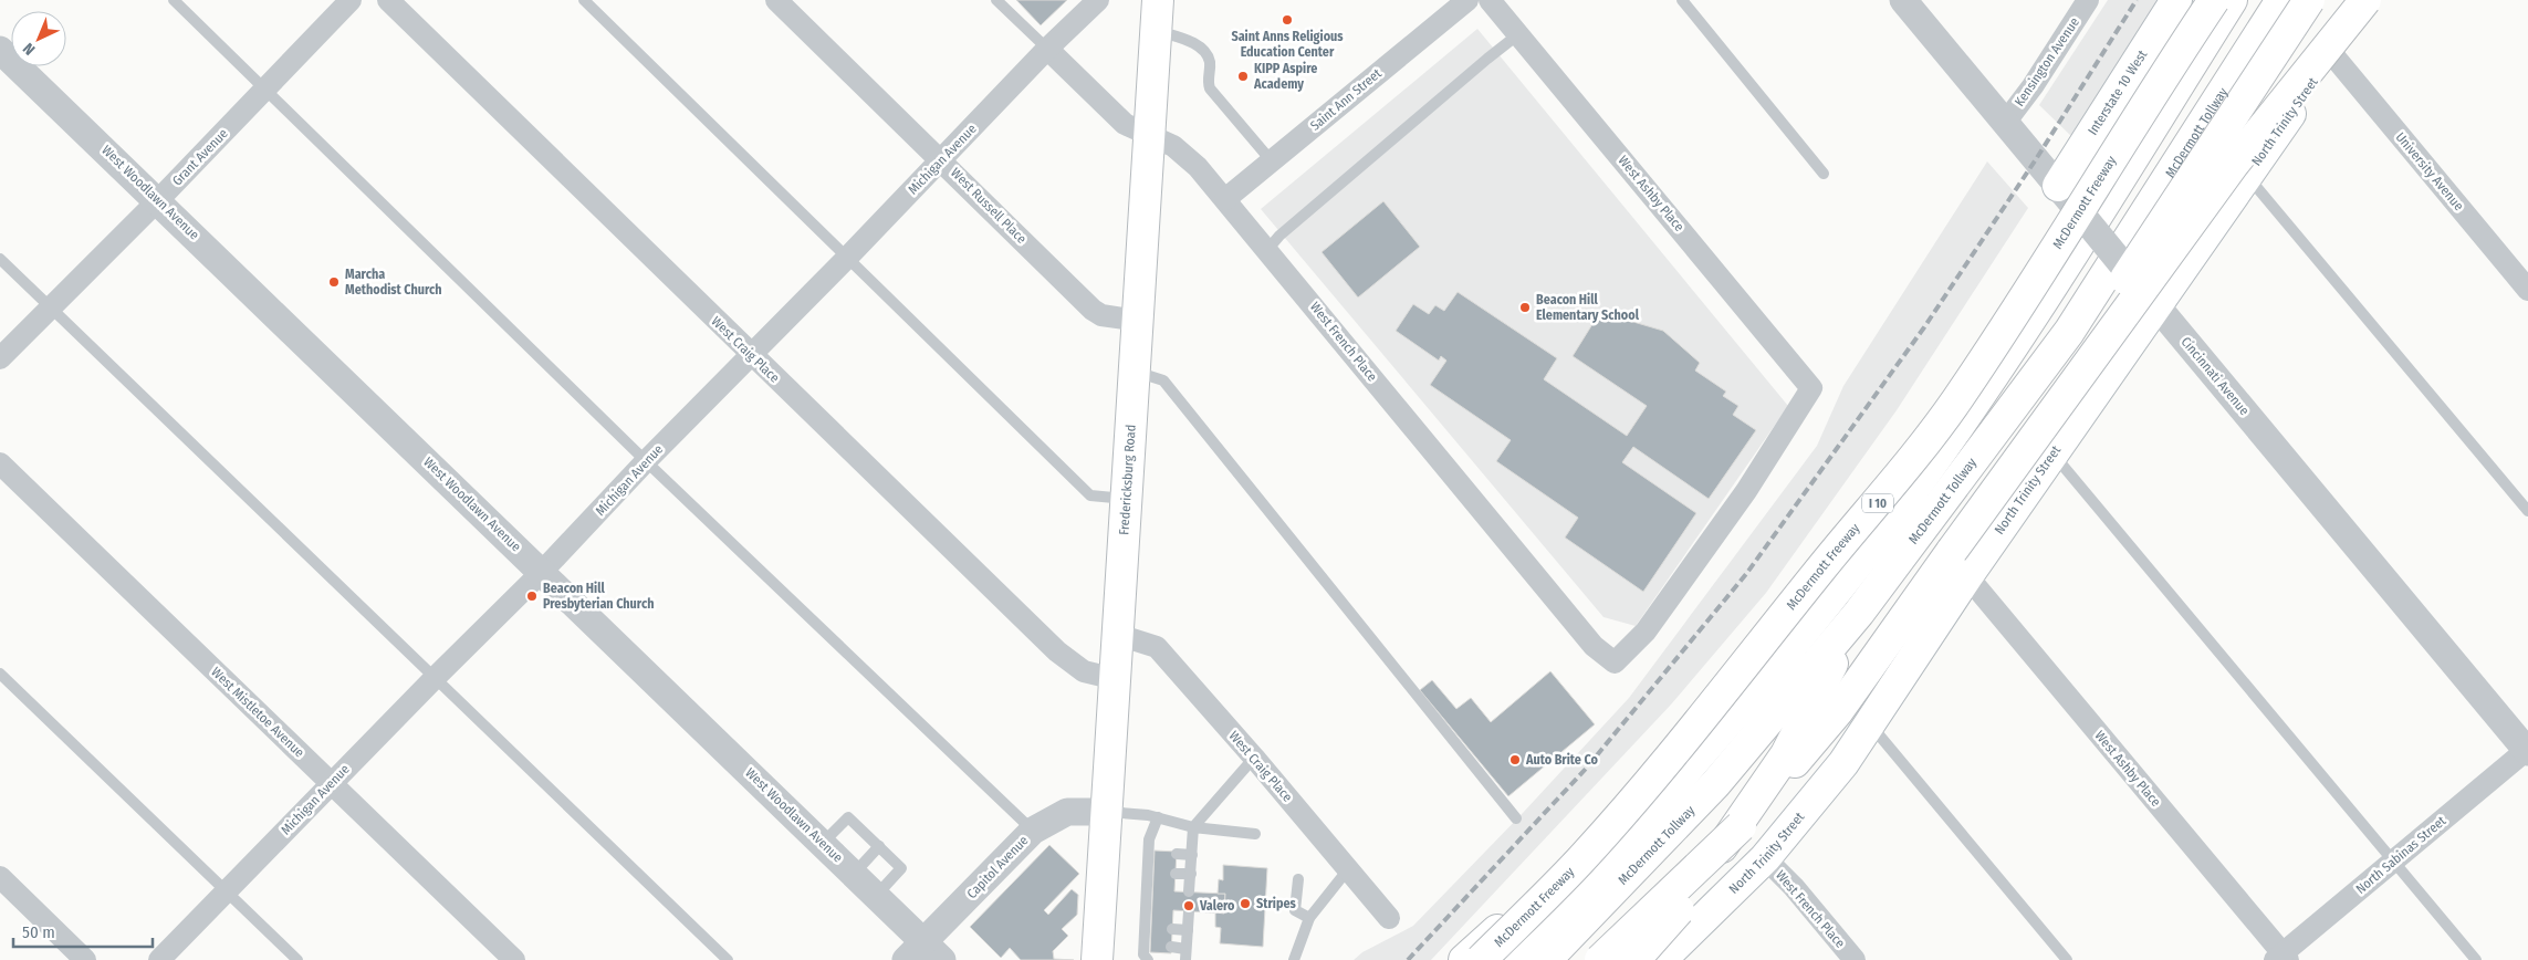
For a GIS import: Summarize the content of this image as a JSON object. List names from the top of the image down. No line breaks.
{"streets":{"main road":["Interstate 10 West","North Trinity Street","McDermott Tollway","McDermott Freeway","Fredericksburg Road","I 10"],"street":["Kensington Avenue","Saint Ann Street","Grant Avenue","Michigan Avenue","University Avenue","West Woodlawn Avenue","West Ashby Place","West Russell Place","West French Place","West Craig Place","Cincinnati Avenue","West Mistletoe Avenue","North Sabinas Street","Capitol Avenue"]},"crossings":[["Kensington Avenue","Cincinnati Avenue"],["Interstate 10 West","Cincinnati Avenue"],["Saint Ann Street","West French Place"],["North Trinity Street","University Avenue"],["North Trinity Street","West Ashby Place"],["North Trinity Street","West French Place"],["North Trinity Street","Cincinnati Avenue"],["Grant Avenue","West Woodlawn Avenue"],["Michigan Avenue","West Woodlawn Avenue"],["Michigan Avenue","West Russell Place"],["Michigan Avenue","West French Place"],["Michigan Avenue","West Craig Place"],["Michigan Avenue","West Mistletoe Avenue"],["West Woodlawn Avenue","Capitol Avenue"],["West Ashby Place","West French Place"],["West Ashby Place","North Sabinas Street"],["West Russell Place","Fredericksburg Road"],["West French Place","Fredericksburg Road"],["West Craig Place","Fredericksburg Road"],["Cincinnati Avenue","North Sabinas Street"],["Fredericksburg Road","Capitol Avenue"]],"places":["Saint Anns Religious Education Center","KIPP Aspire Academy","Marcha Methodist Church","Beacon Hill Elementary School","Beacon Hill Presbyterian Church","Auto Brite Co","Stripes","Valero"],"scale_bar":"50 m","north":"bottom left"}
